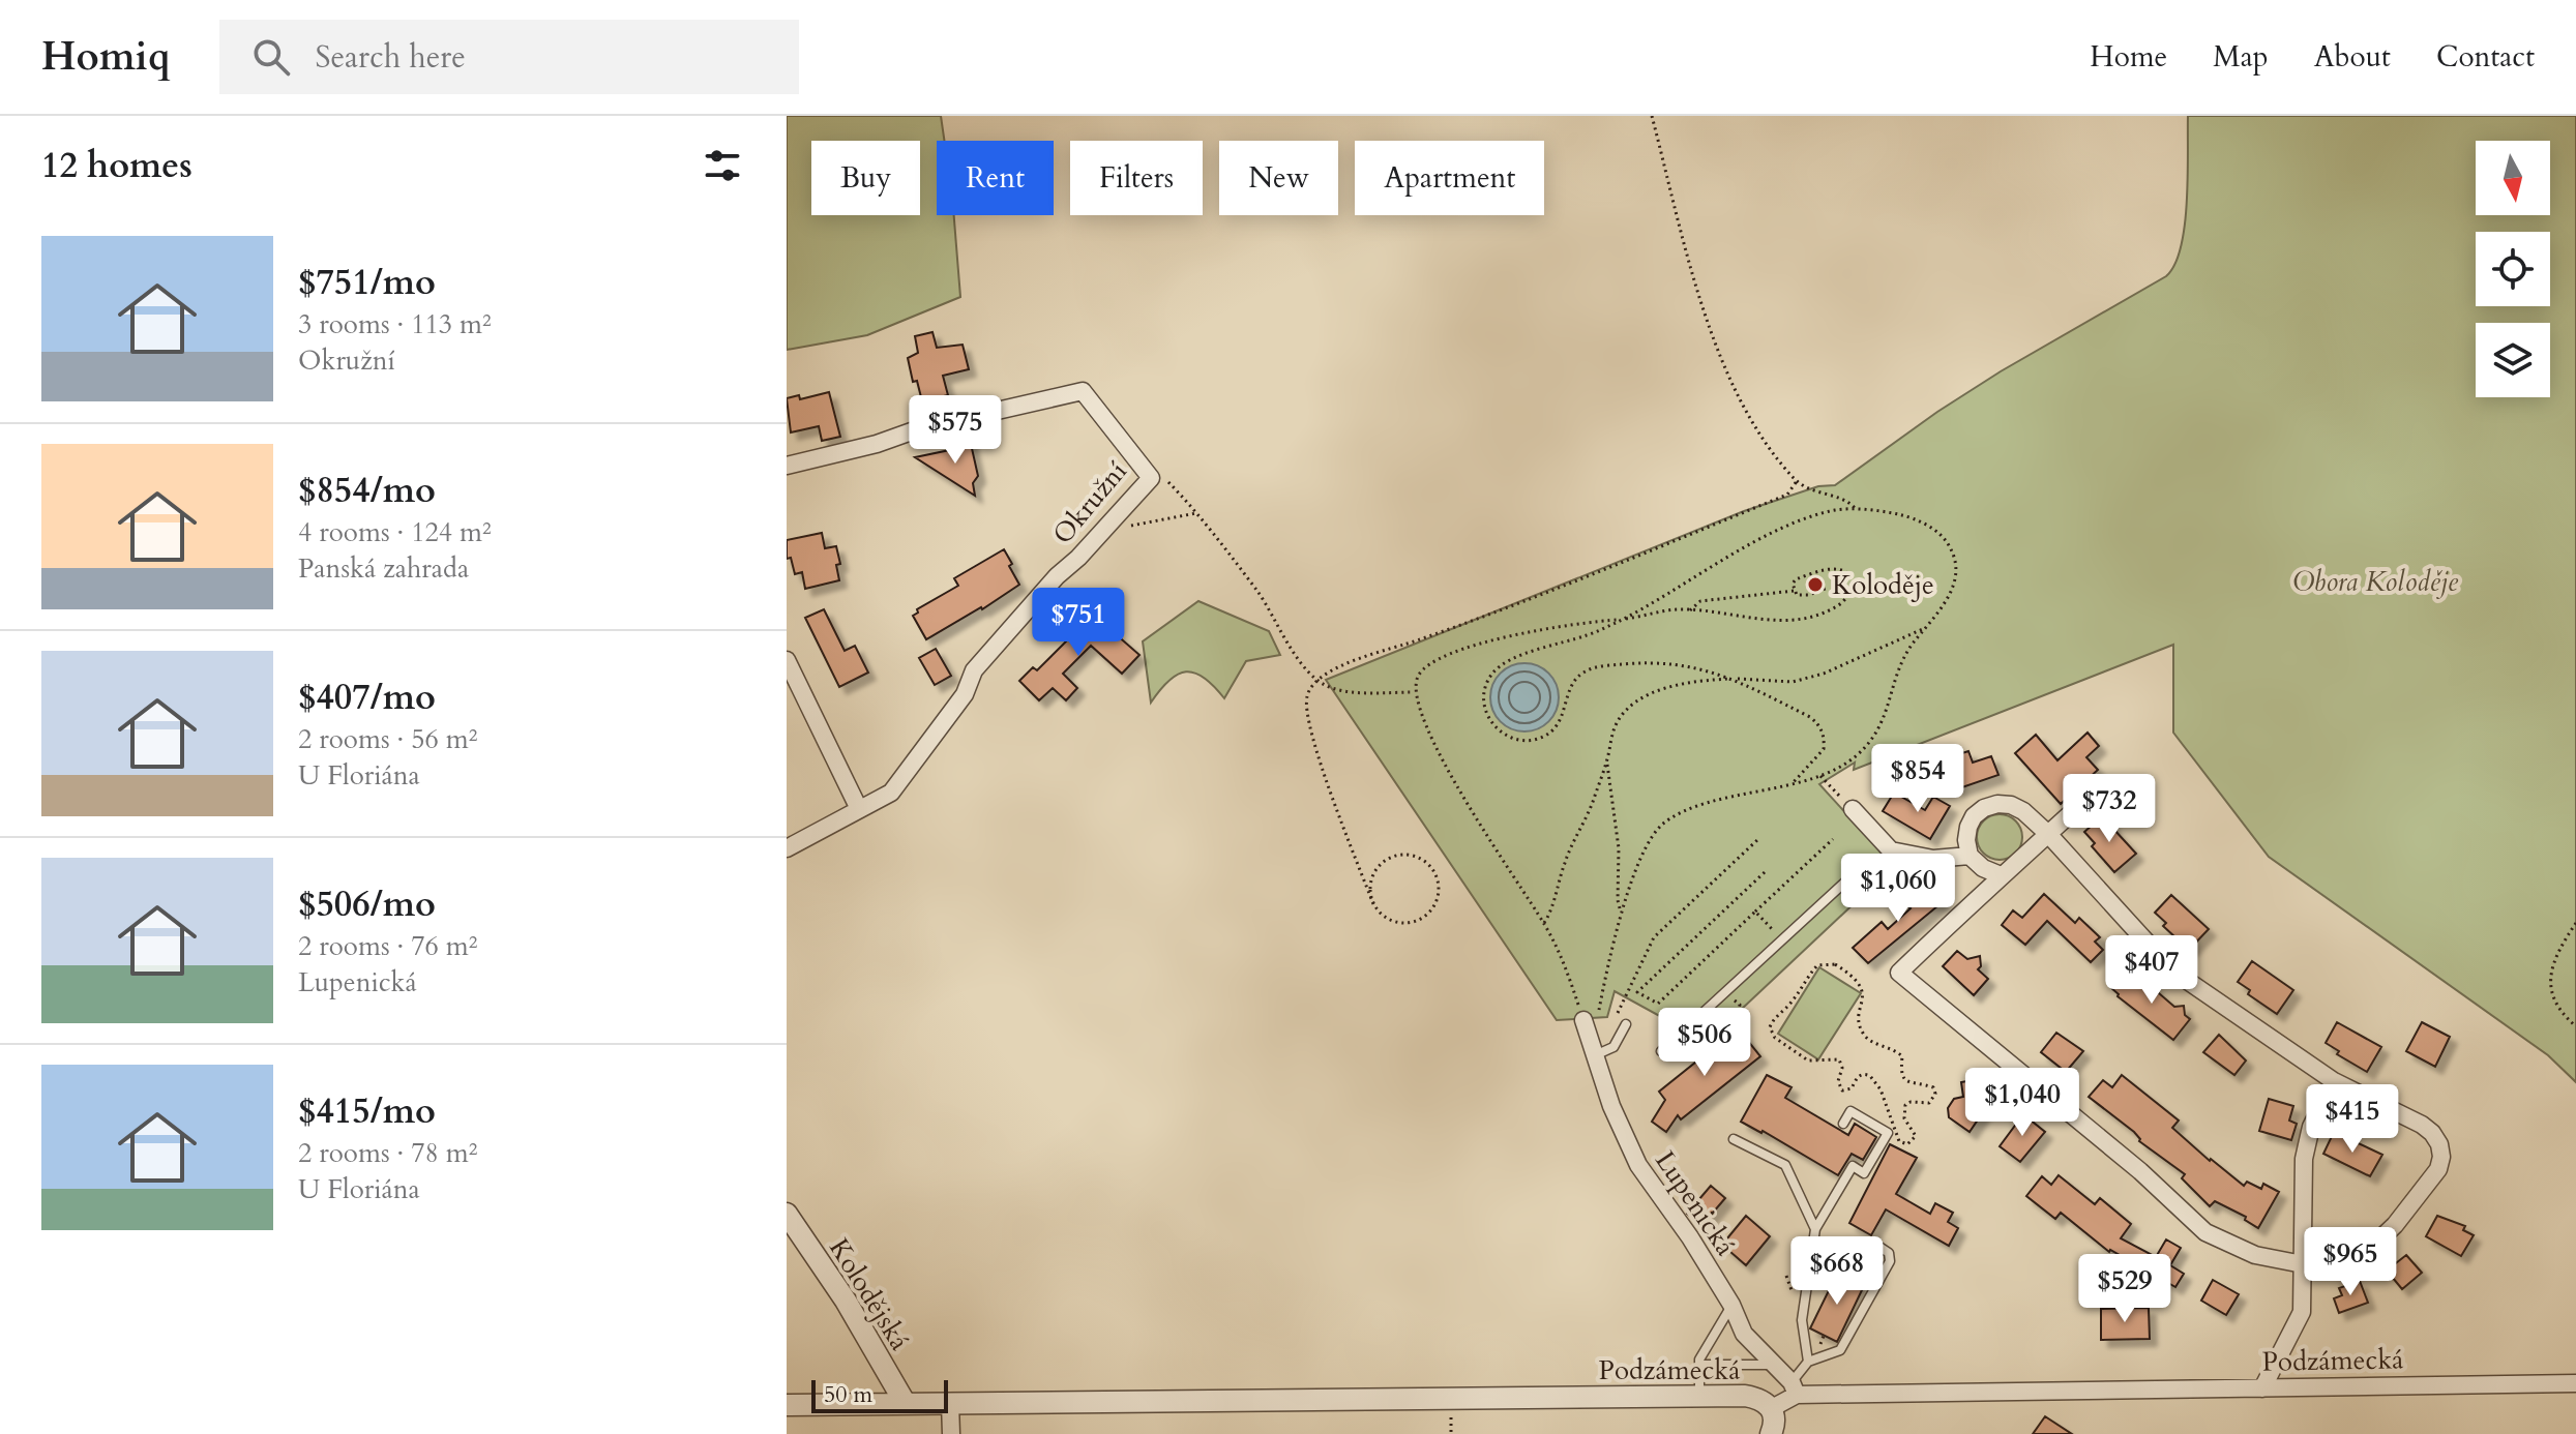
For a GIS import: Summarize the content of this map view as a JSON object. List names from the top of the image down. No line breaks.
{"streets":{"street":["Okružní","Lupenická","Kolodějská","Podzámecká"]},"crossings":[["Lupenická","Podzámecká"],["Kolodějská","Podzámecká"]],"parks":["Obora Koloděje"],"places":["Koloděje"],"scale_bar":"50 m","north":"bottom","page":{"header":"Homiq","search":"Search here","nav":["Home","Map","About","Contact"],"heading":"12 homes","chip":["Buy","Rent","Filters","New","Apartment"],"list":[{"name":"$751/mo","note":"3 rooms · 113 m² · Okružní"},{"name":"$854/mo","note":"4 rooms · 124 m² · Panská zahrada"},{"name":"$407/mo","note":"2 rooms · 56 m² · U Floriána"},{"name":"$506/mo","note":"2 rooms · 76 m² · Lupenická"},{"name":"$415/mo","note":"2 rooms · 78 m² · U Floriána"}],"price":["$575","$751","$854","$732","$1,060","$407","$506","$1,040","$415","$965","$668","$529"],"scale":"50 m"}}
